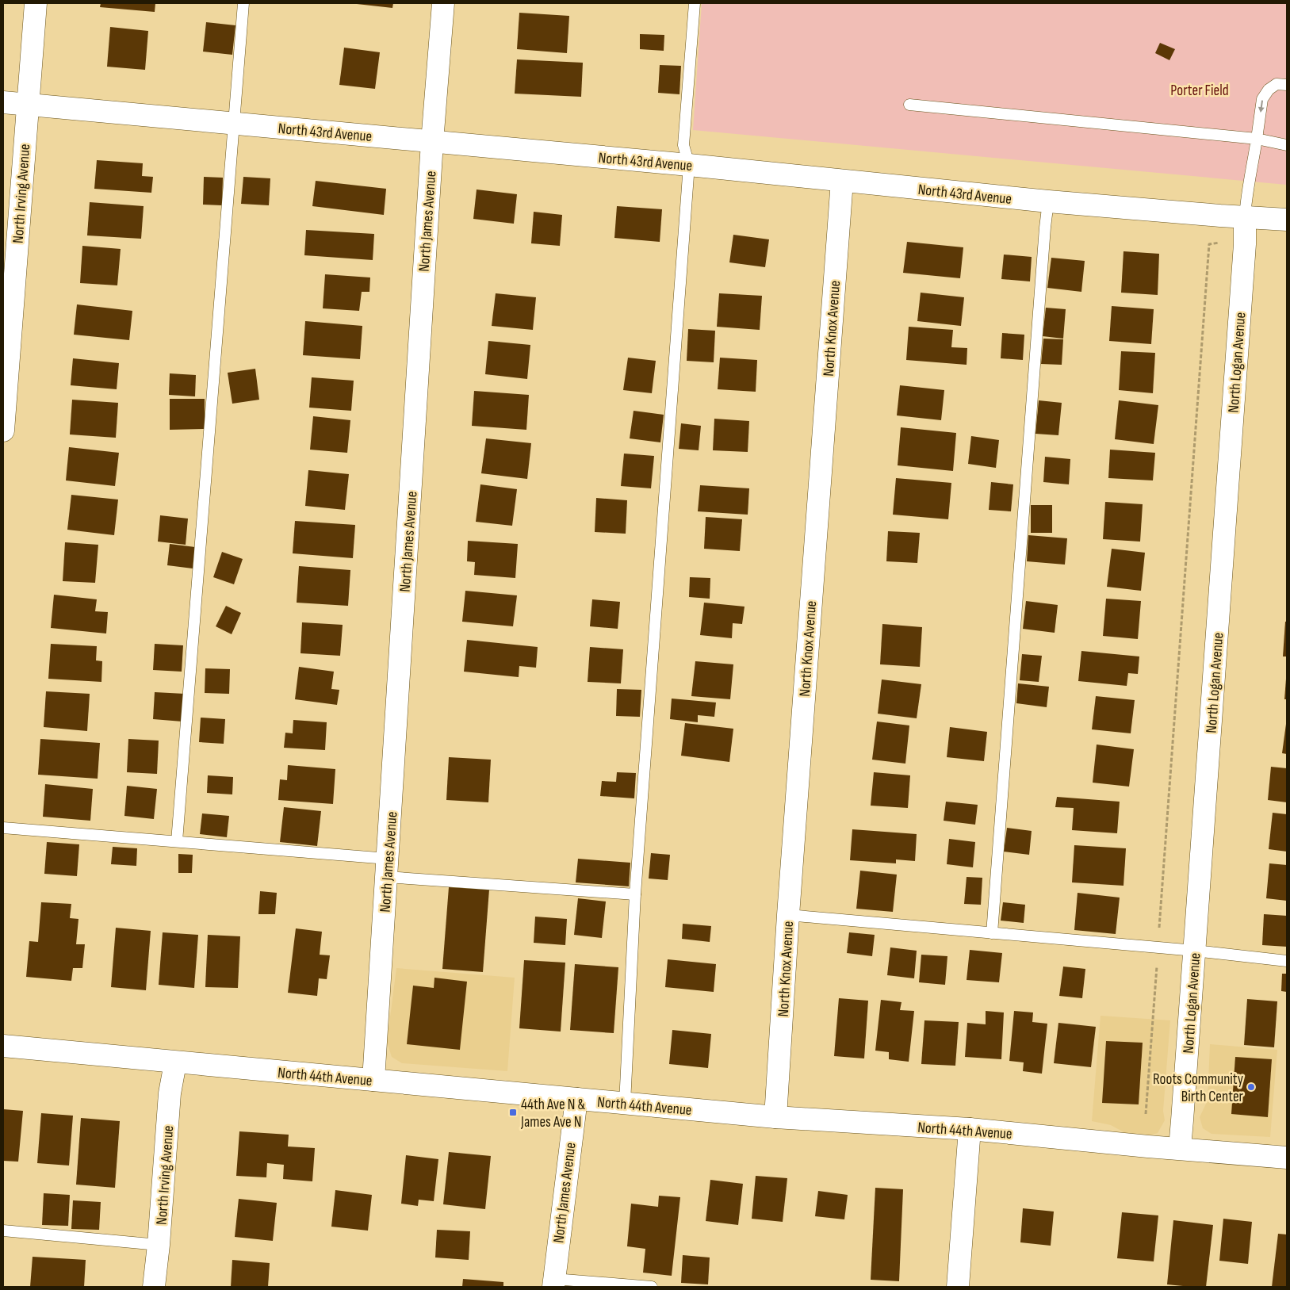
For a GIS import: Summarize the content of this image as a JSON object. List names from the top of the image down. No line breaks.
{"streets":{"street":["North 43rd Avenue","North Irving Avenue","North James Avenue","North Knox Avenue","North Logan Avenue","North 44th Avenue"]},"crossings":[["North 43rd Avenue","North Irving Avenue"],["North 43rd Avenue","North James Avenue"],["North 43rd Avenue","North Knox Avenue"],["North 43rd Avenue","North Logan Avenue"],["North Irving Avenue","North 44th Avenue"],["North James Avenue","North 44th Avenue"],["North Knox Avenue","North 44th Avenue"],["North Logan Avenue","North 44th Avenue"]],"parks":["Porter Field"],"places":{"other":["Roots Community Birth Center"],"transit":["44th Ave N & James Ave N"]}}
